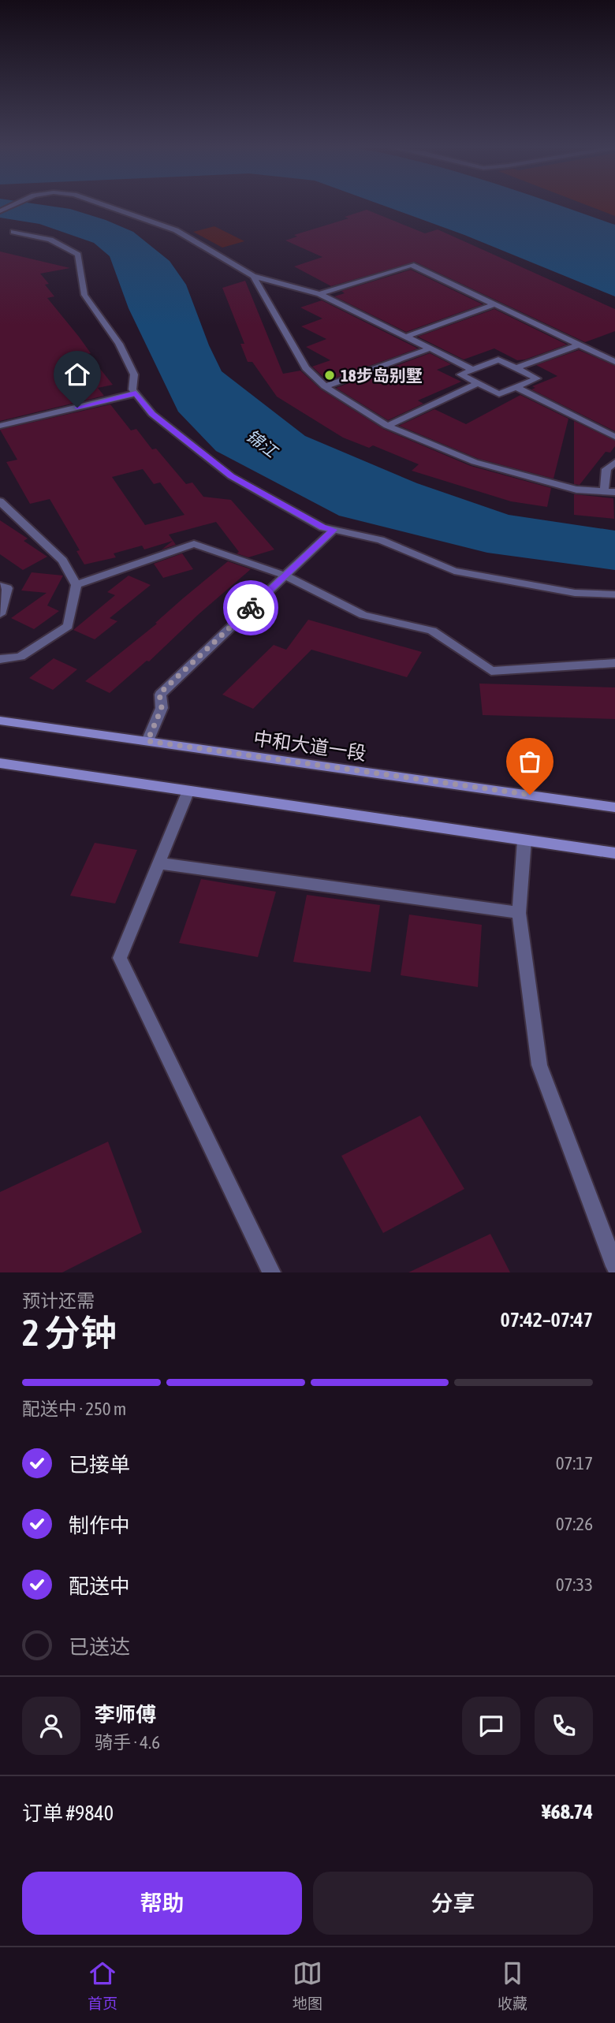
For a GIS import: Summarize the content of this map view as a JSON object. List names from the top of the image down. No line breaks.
{"streets":{"main road":["中和大道一段"]},"water":["锦江"],"places":["18步岛别墅"],"page":{"heading":["2 分钟","预计还需","07:42–07:47"],"panel":["李师傅","骑手 · 4.6","订单 #9840","¥68.74"],"bar":"配送中 · 250 m","list":[["已接单","07:17"],["制作中","07:26"],["配送中","07:33"],"已送达"],"buttons":["帮助","分享"],"tabs":["首页","地图","收藏"]}}
